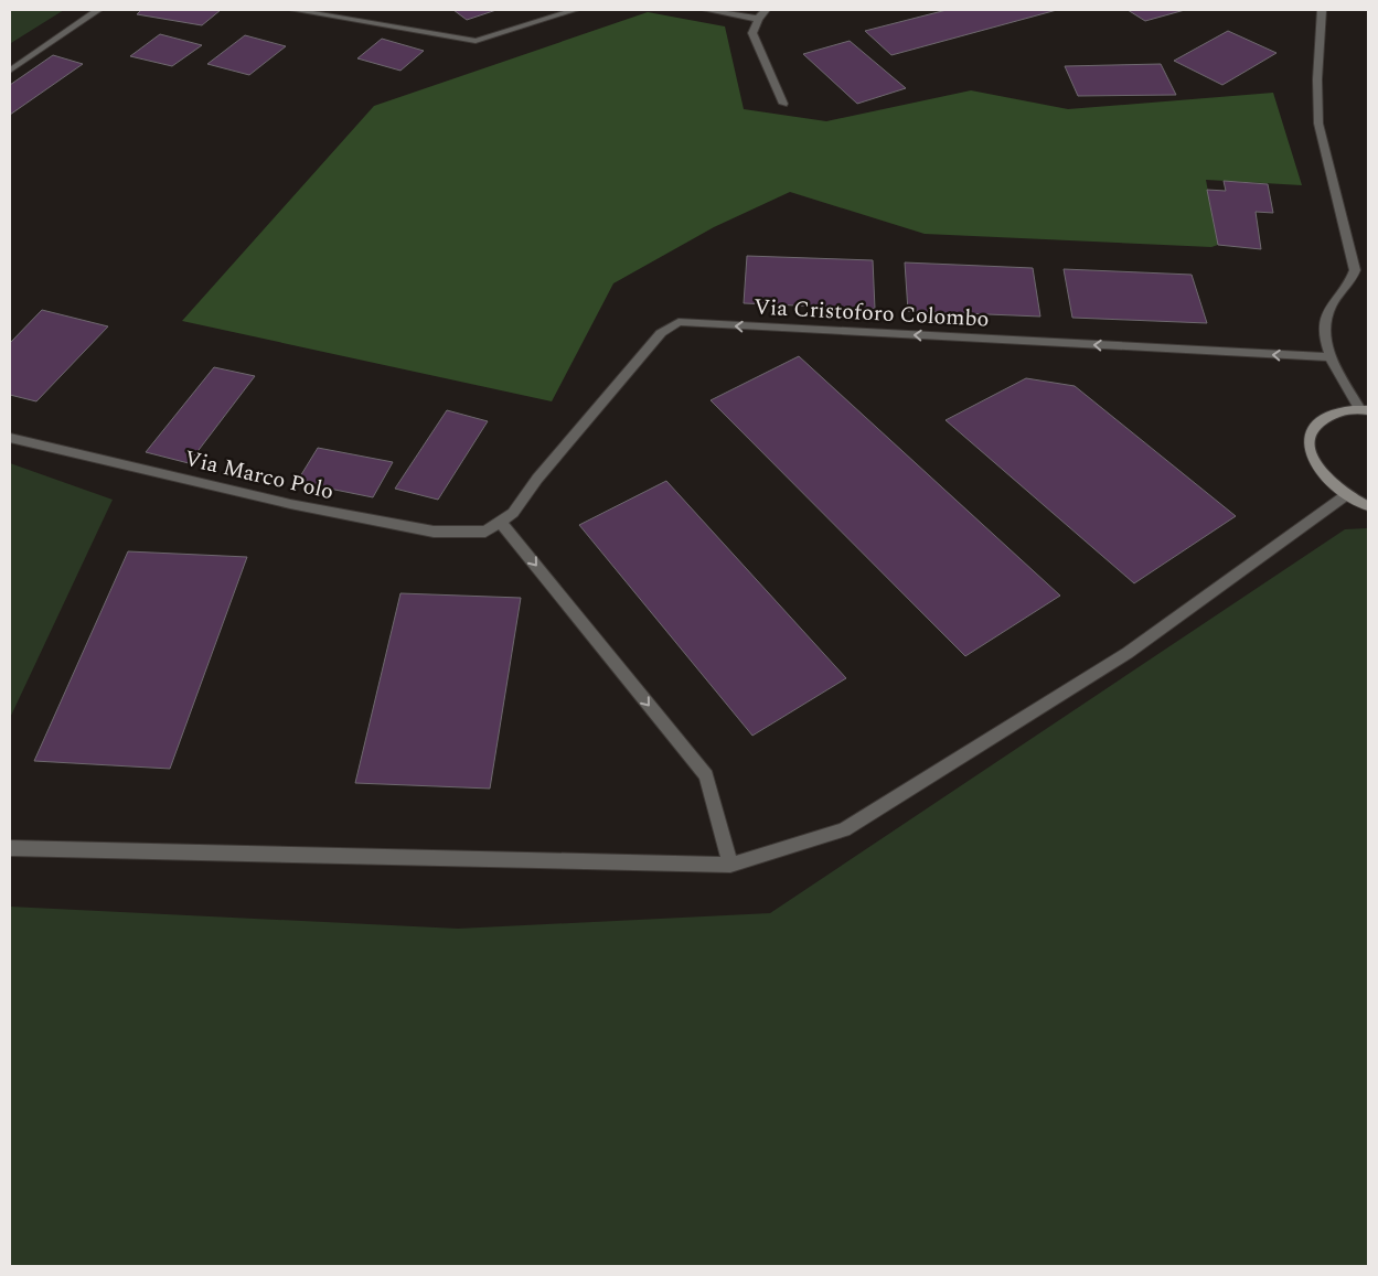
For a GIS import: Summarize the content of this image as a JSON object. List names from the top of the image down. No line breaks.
{"streets":{"street":["Via Cristoforo Colombo","Via Marco Polo"]},"crossings":[["Via Cristoforo Colombo","Via Marco Polo"]],"one_way":["Via Cristoforo Colombo"]}
